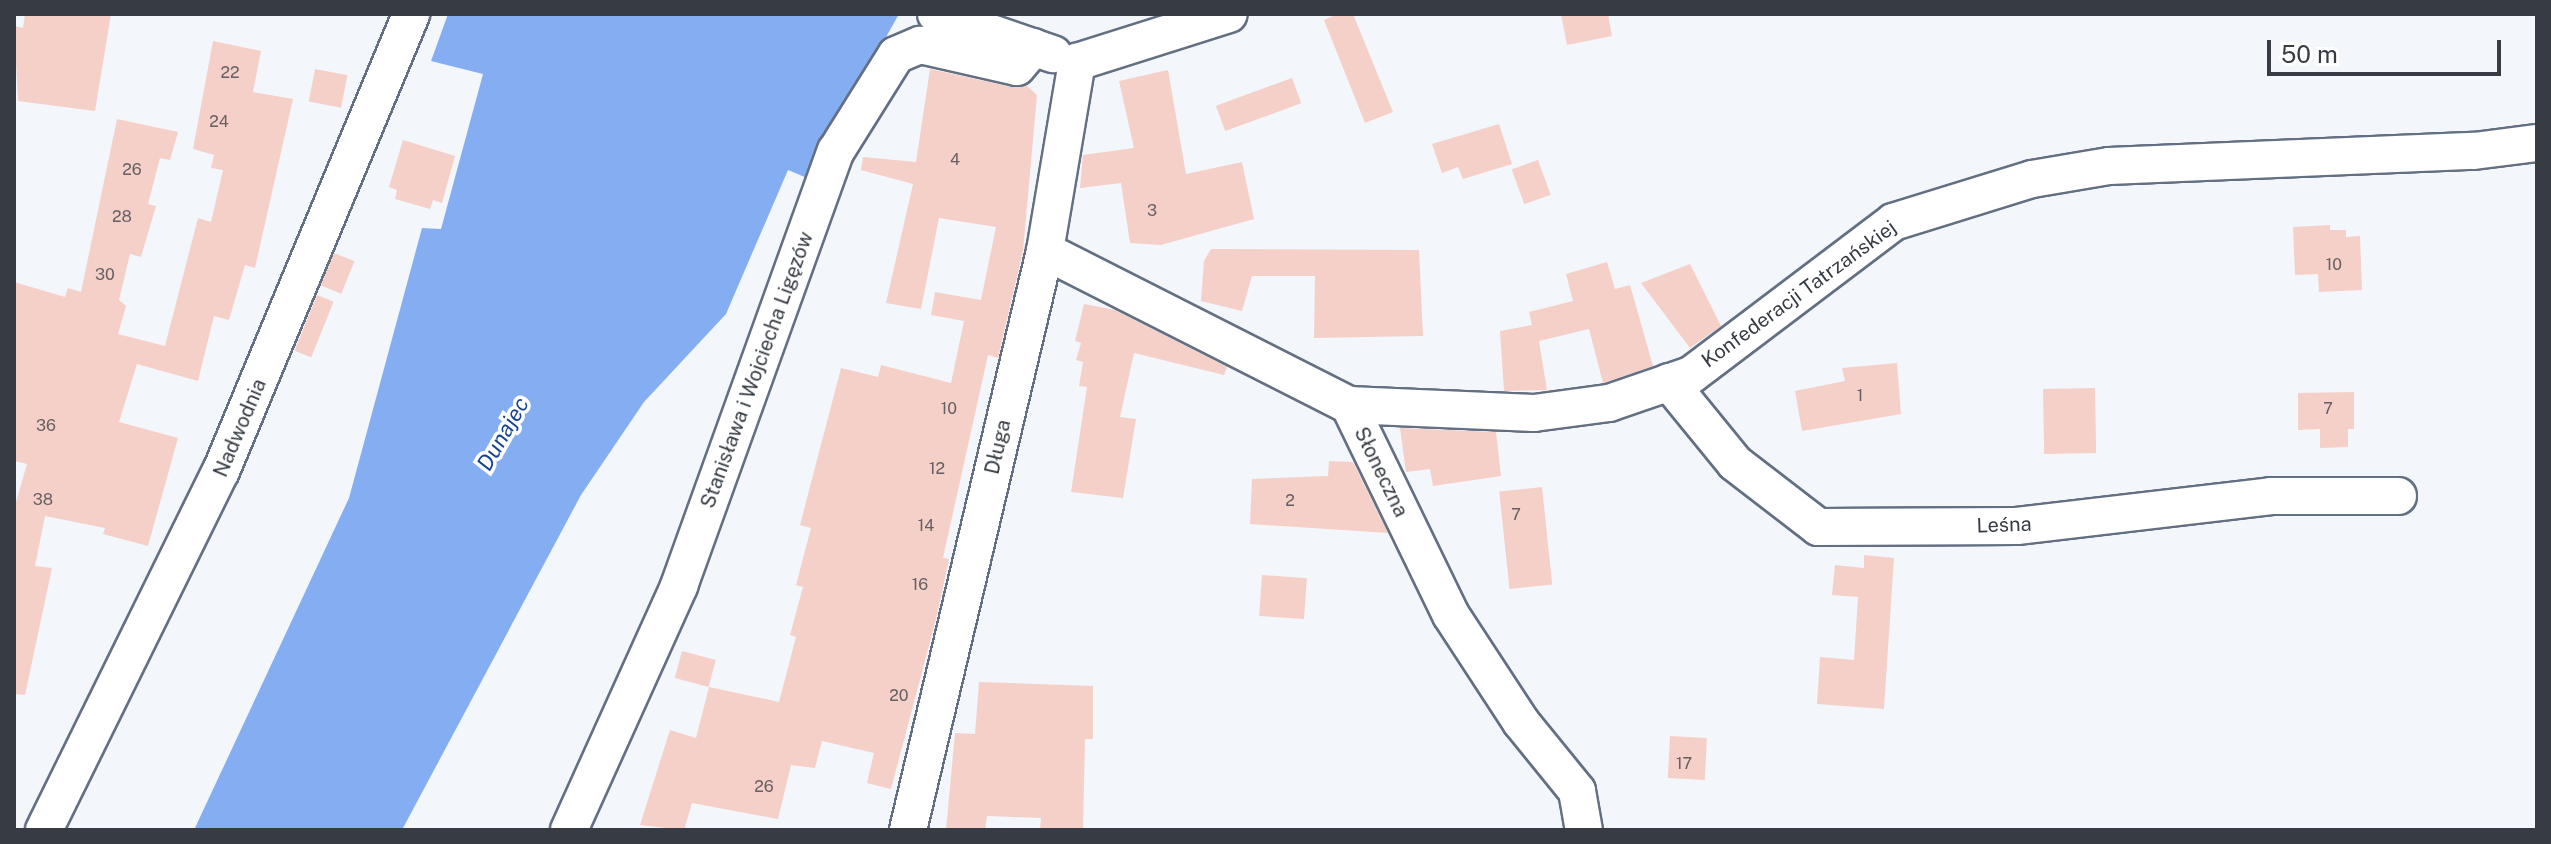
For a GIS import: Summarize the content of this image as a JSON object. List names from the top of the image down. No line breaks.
{"streets":{"street":["Konfederacji Tatrzańskiej","Stanisława i Wojciecha Ligęzów","Nadwodnia","Długa","Słoneczna","Leśna"]},"crossings":[["Konfederacji Tatrzańskiej","Słoneczna"],["Konfederacji Tatrzańskiej","Leśna"],["Długa","Słoneczna"]],"water":["Dunajec"],"house_numbers":["22","24","4","26","3","28","10","30","1","10","7","36","12","38","2","7","14","16","20","17","26"],"scale_bar":"50 m"}
